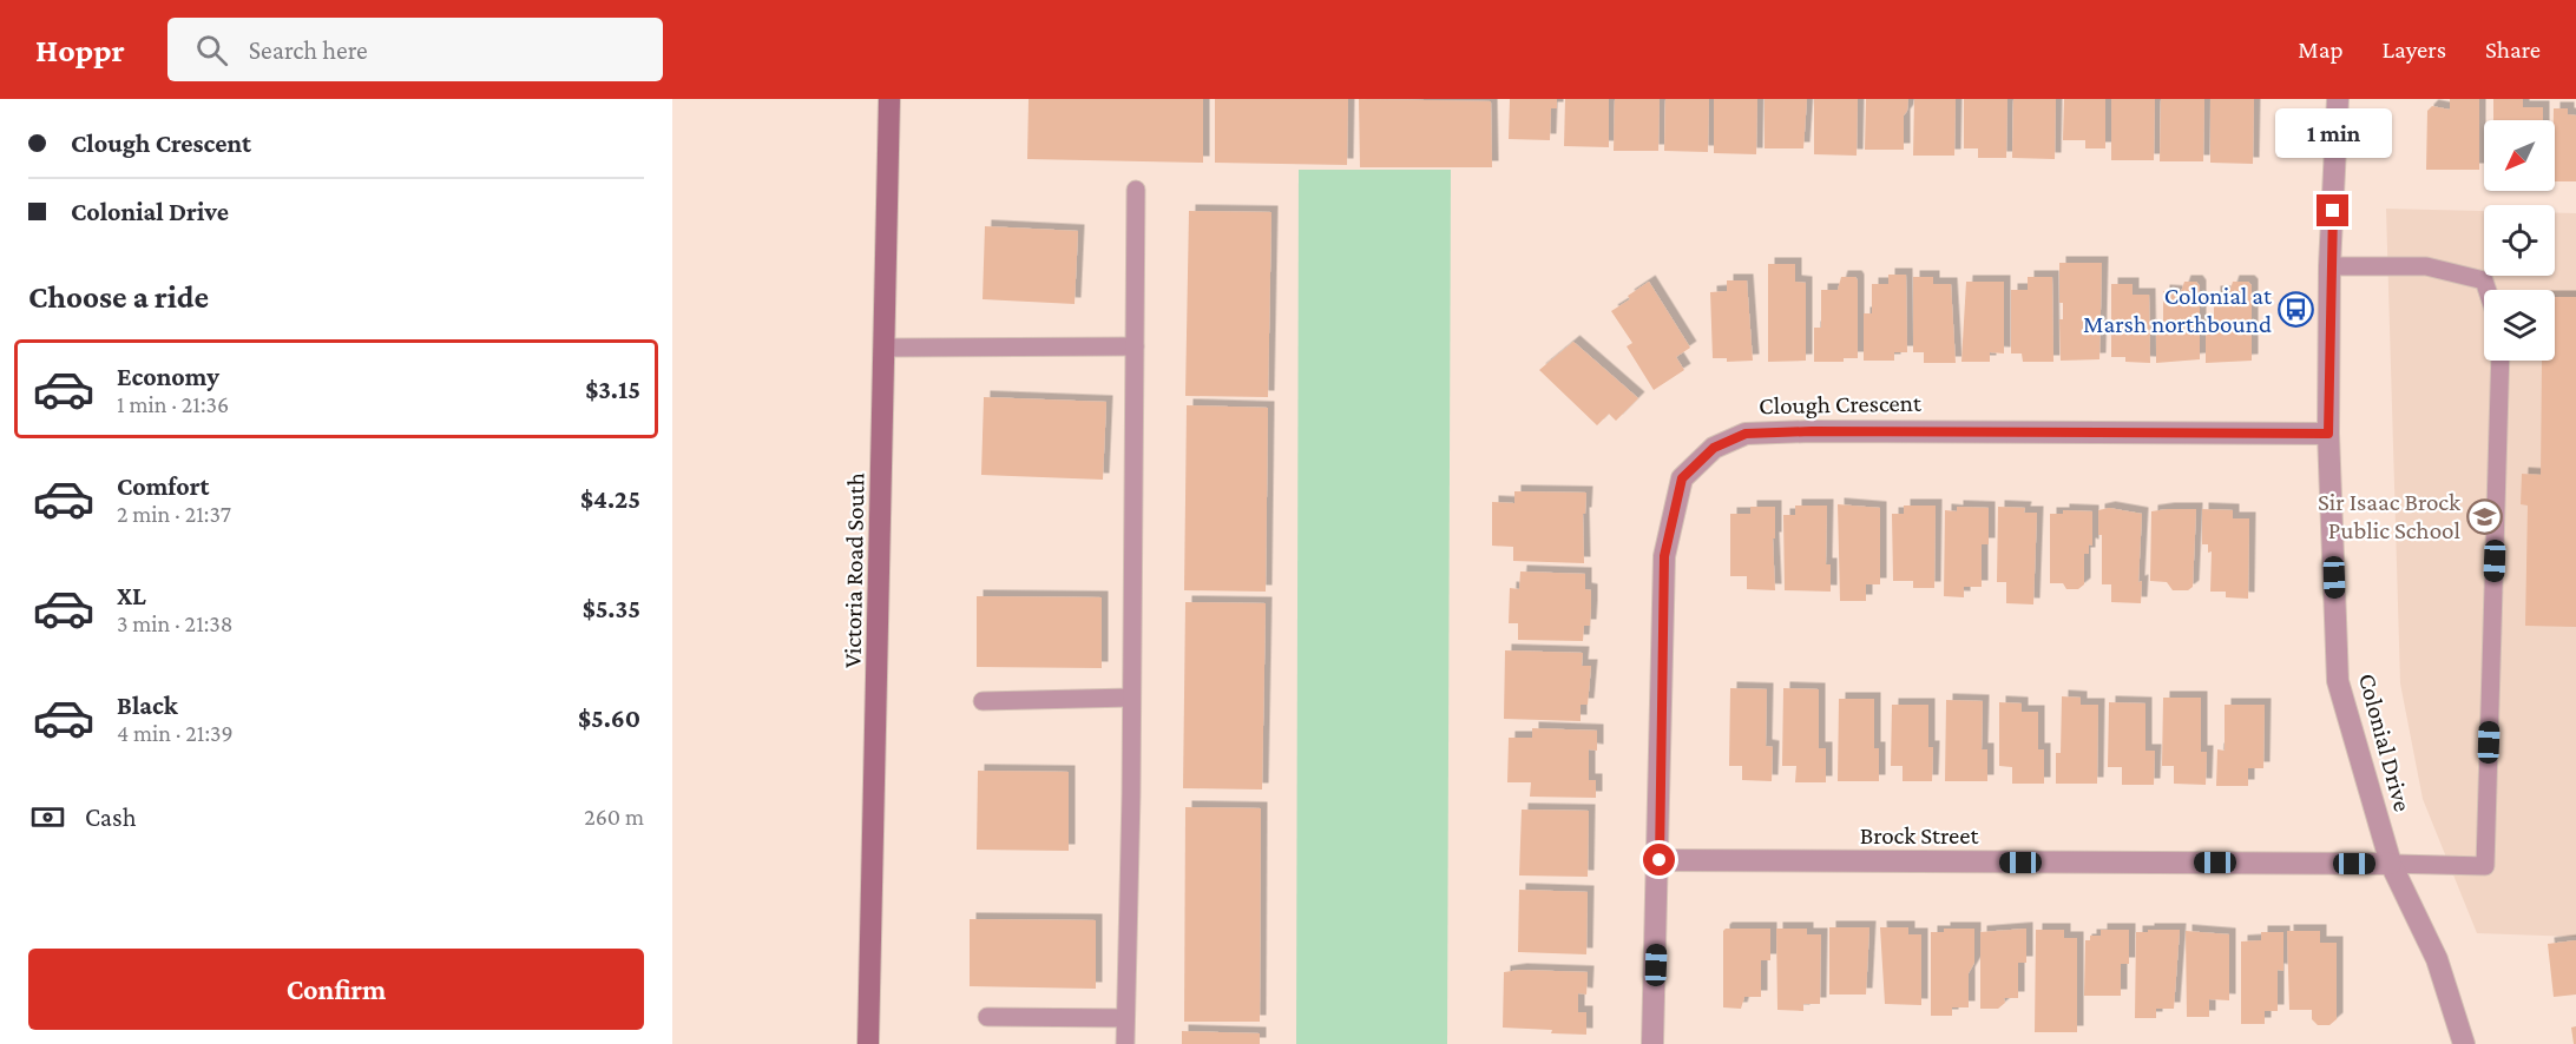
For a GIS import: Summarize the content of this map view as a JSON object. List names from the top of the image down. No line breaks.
{"streets":{"main road":["Victoria Road South"],"street":["Clough Crescent","Colonial Drive","Brock Street"]},"crossings":[["Clough Crescent","Colonial Drive"],["Clough Crescent","Brock Street"],["Colonial Drive","Brock Street"]],"places":{"bus stop":["Colonial at Marsh northbound"],"school or university":["Sir Isaac Brock Public School"]},"north":"bottom left","page":{"header":"Hoppr","search":"Search here","nav":["Map","Layers","Share"],"banner":["Clough Crescent","Colonial Drive"],"bubble":"1 min","heading":"Choose a ride","list":[{"name":"Economy","note":"1 min · 21:36","value":"$3.15"},{"name":"Comfort","note":"2 min · 21:37","value":"$4.25"},{"name":"XL","note":"3 min · 21:38","value":"$5.35"},{"name":"Black","note":"4 min · 21:39","value":"$5.60"}],"pay":["Cash","260 m"],"buttons":"Confirm"}}
